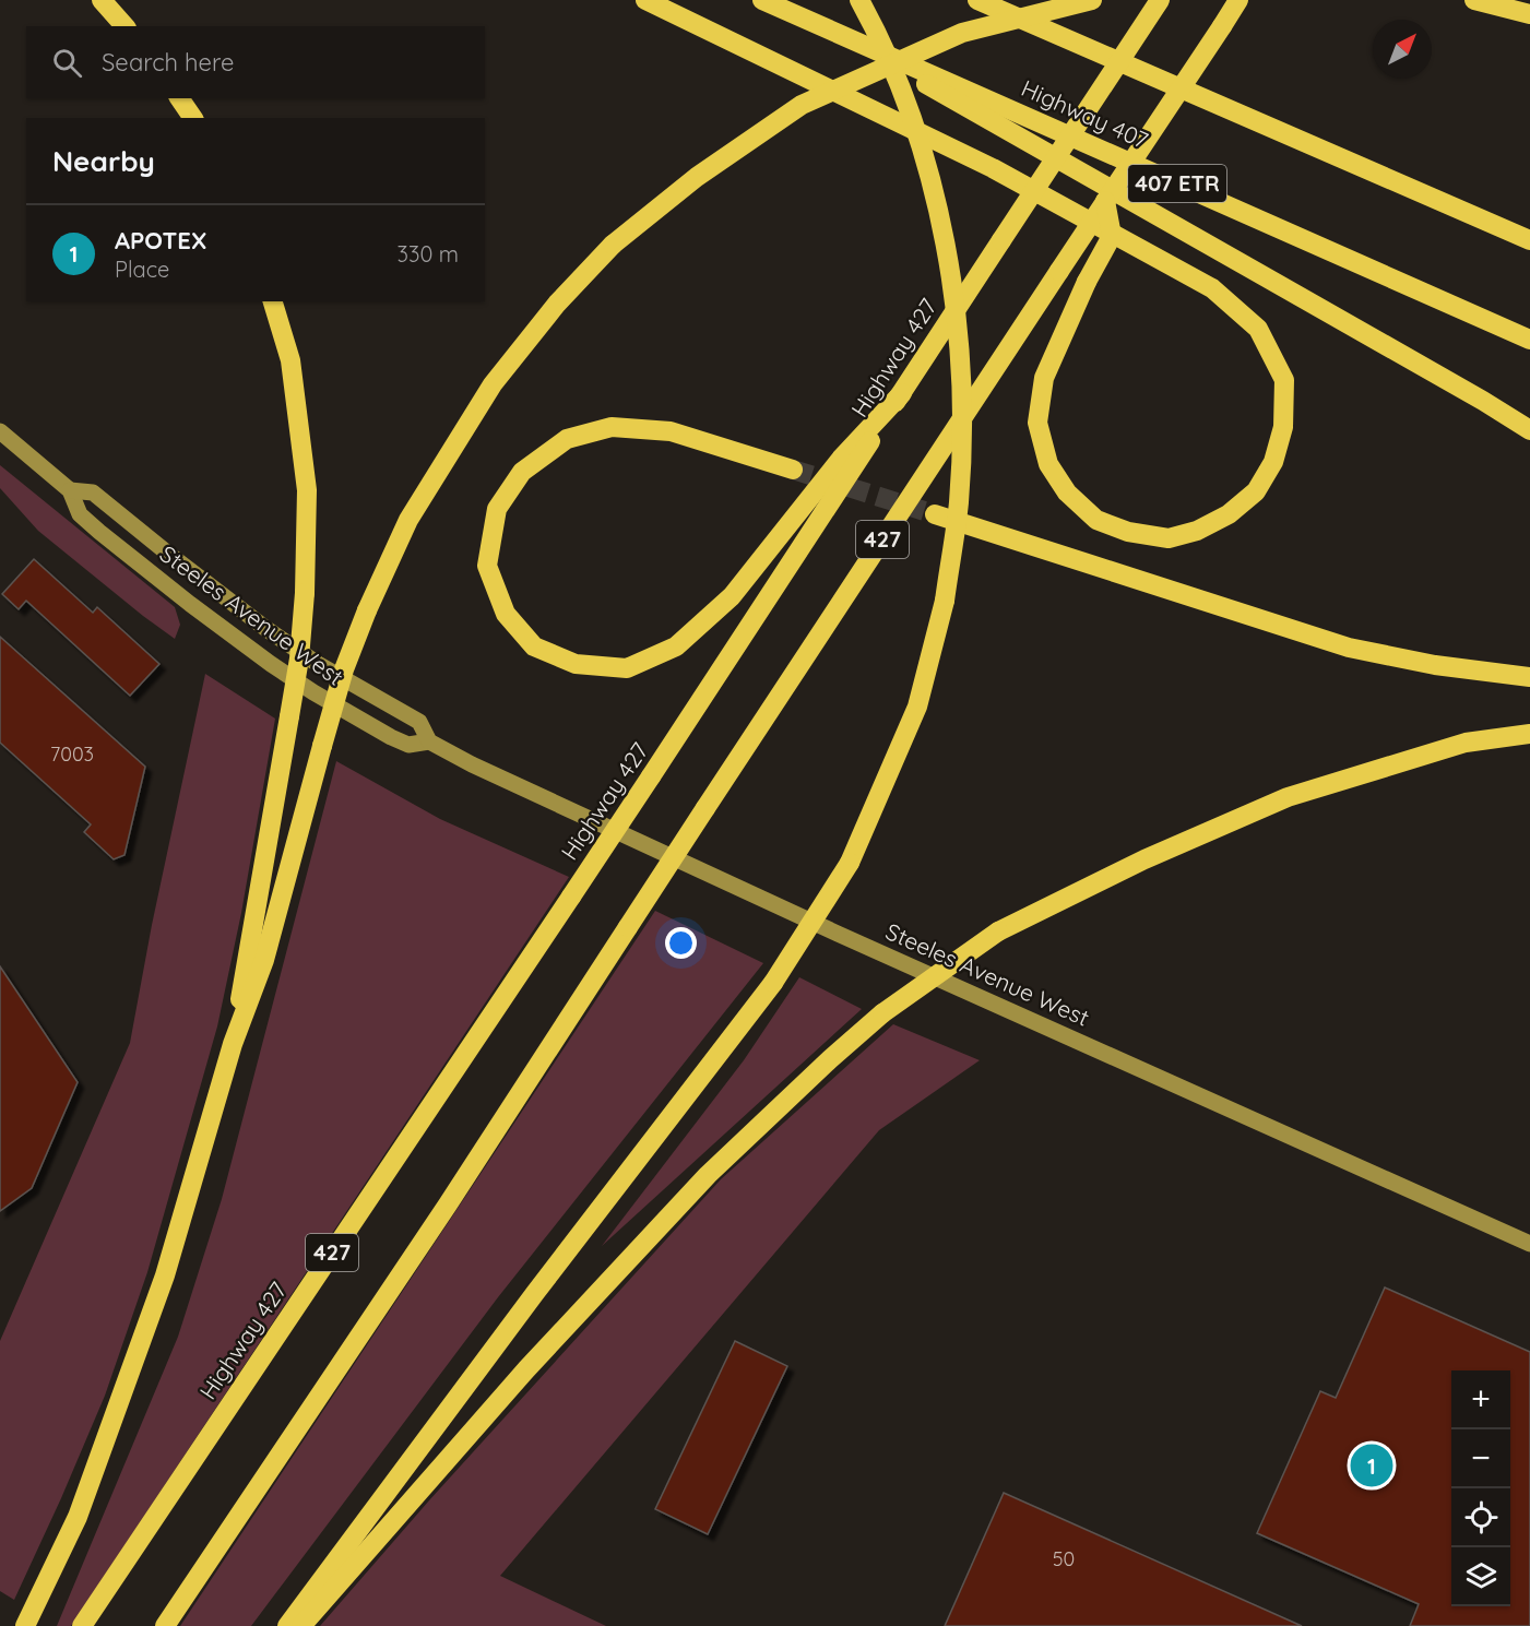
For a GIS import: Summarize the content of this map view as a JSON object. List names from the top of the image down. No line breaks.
{"streets":{"highway":["Highway 407","407 ETR","Highway 427","427"],"main road":["Steeles Avenue West"]},"house_numbers":["7003","50"],"north":"top right","page":{"search":"Search here","heading":"Nearby","list":[{"mark":"1","name":"APOTEX","note":"Place","value":"330 m"}],"map_buttons":["+","−"],"pins":"1"}}
